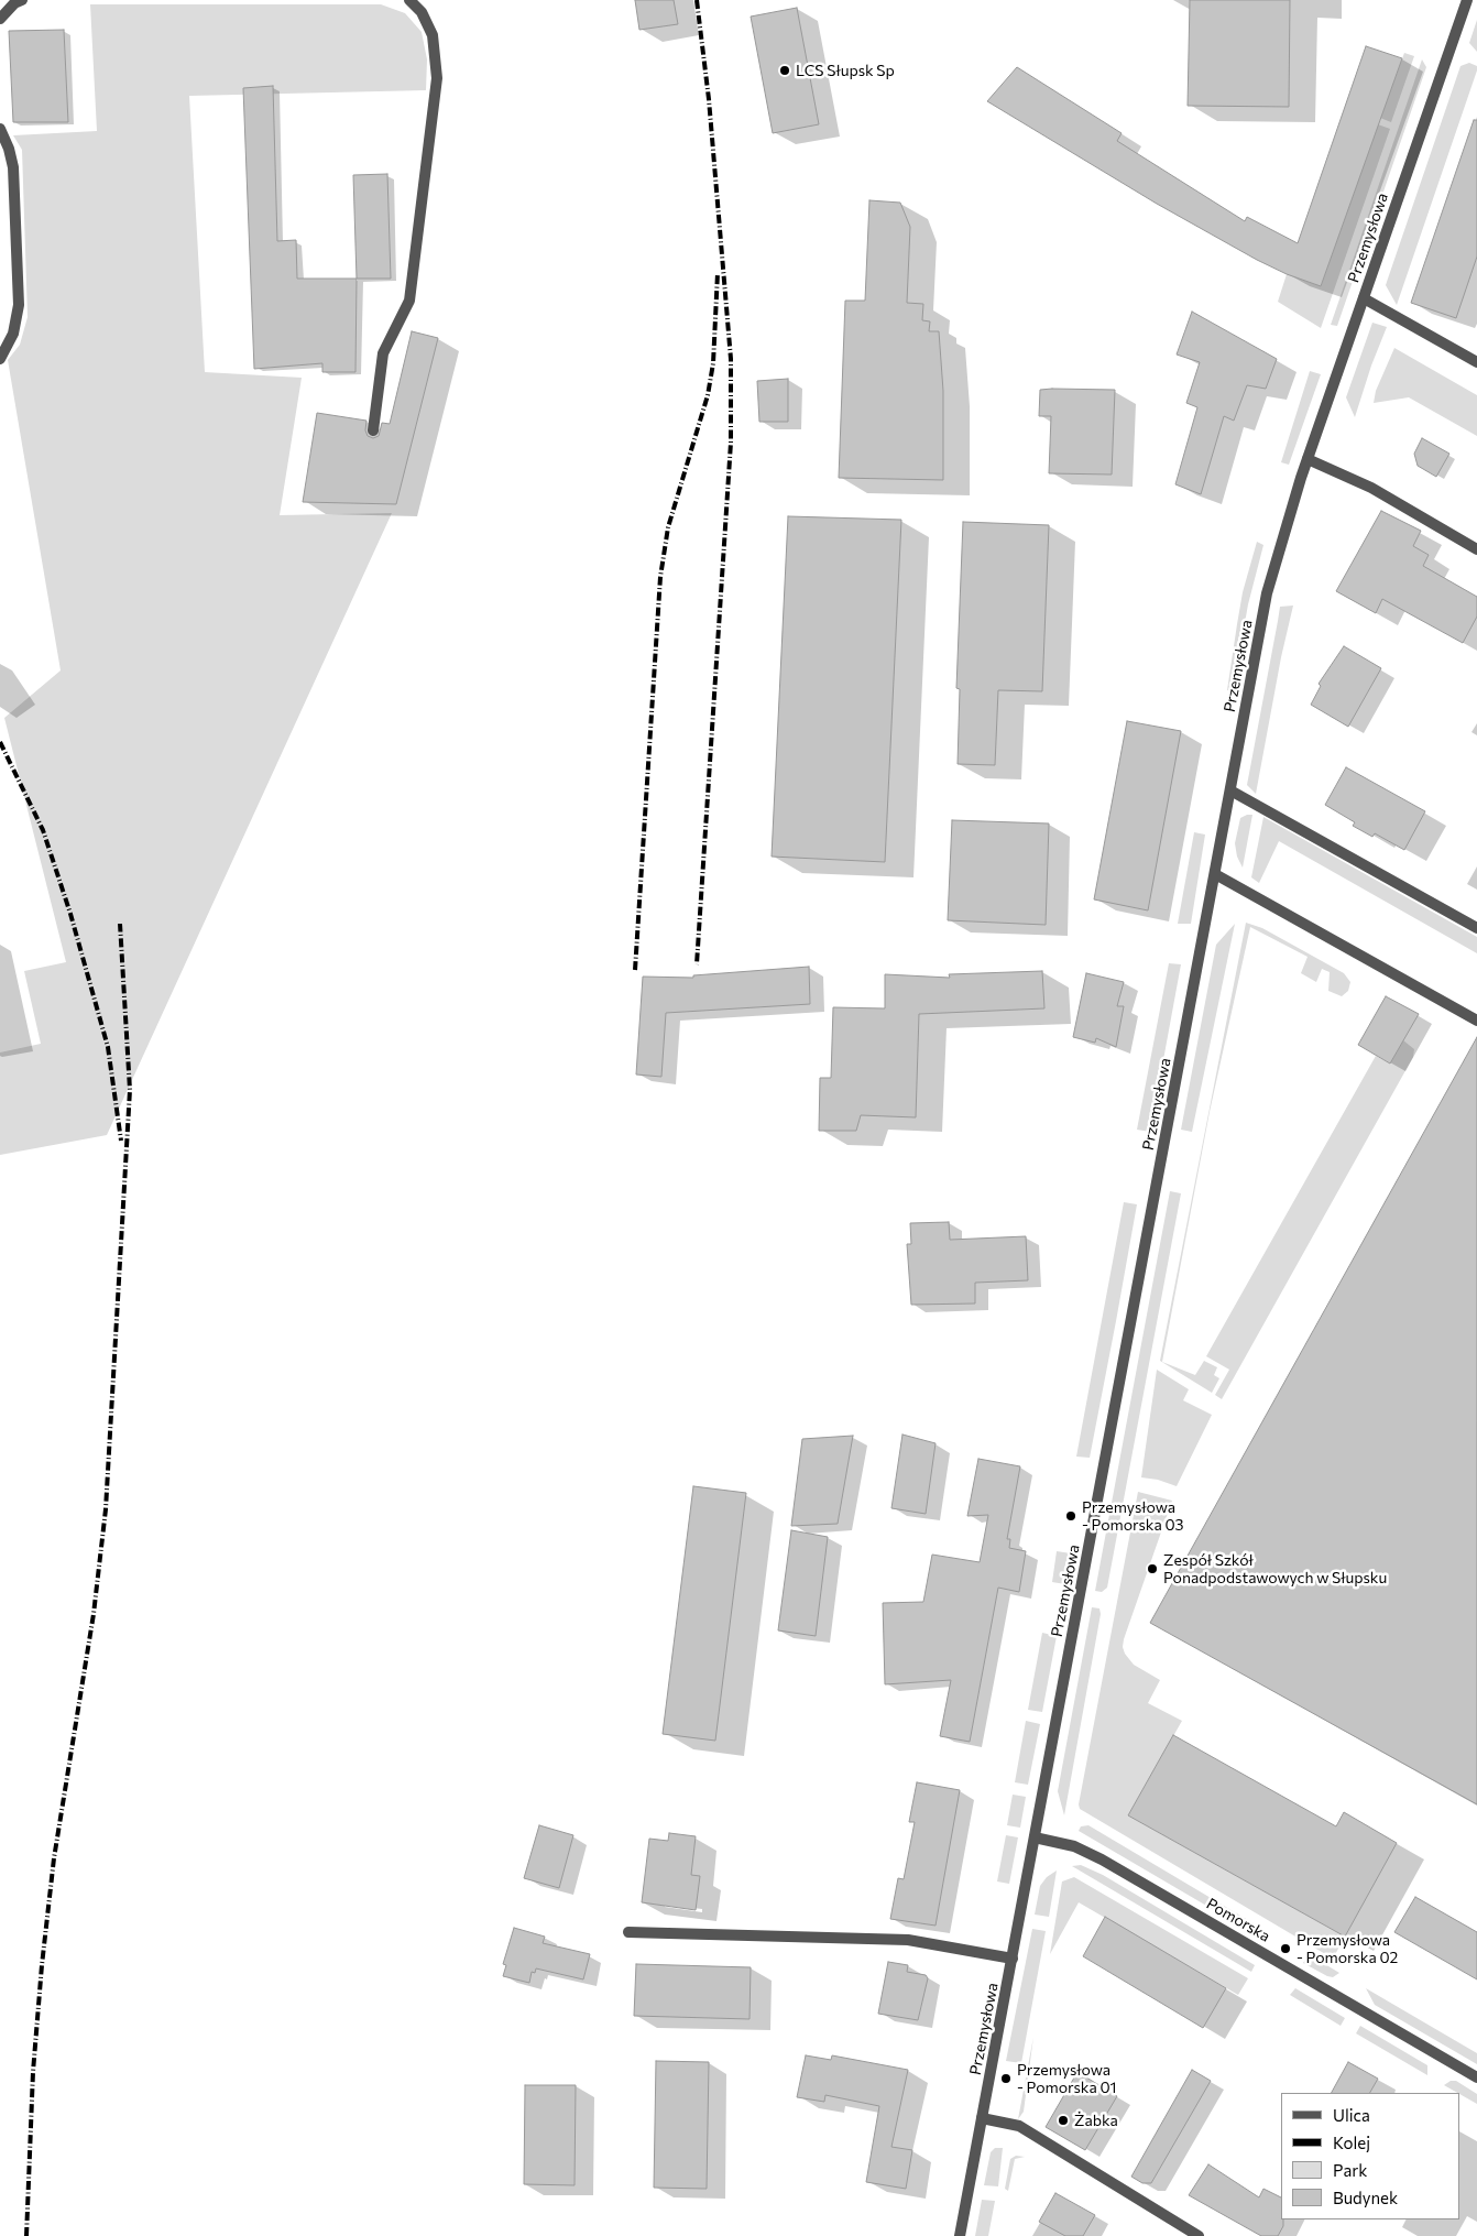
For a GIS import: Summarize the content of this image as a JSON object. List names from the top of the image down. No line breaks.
{"streets":{"street":["Przemysłowa","Pomorska"]},"crossings":[["Przemysłowa","Pomorska"]],"places":["LCS Słupsk Sp","Przemysłowa - Pomorska 03","Zespół Szkół Ponadpodstawowych w Słupsku","Przemysłowa - Pomorska 02","Przemysłowa - Pomorska 01","Żabka"],"legend":["Ulica","Kolej","Park","Budynek"]}
